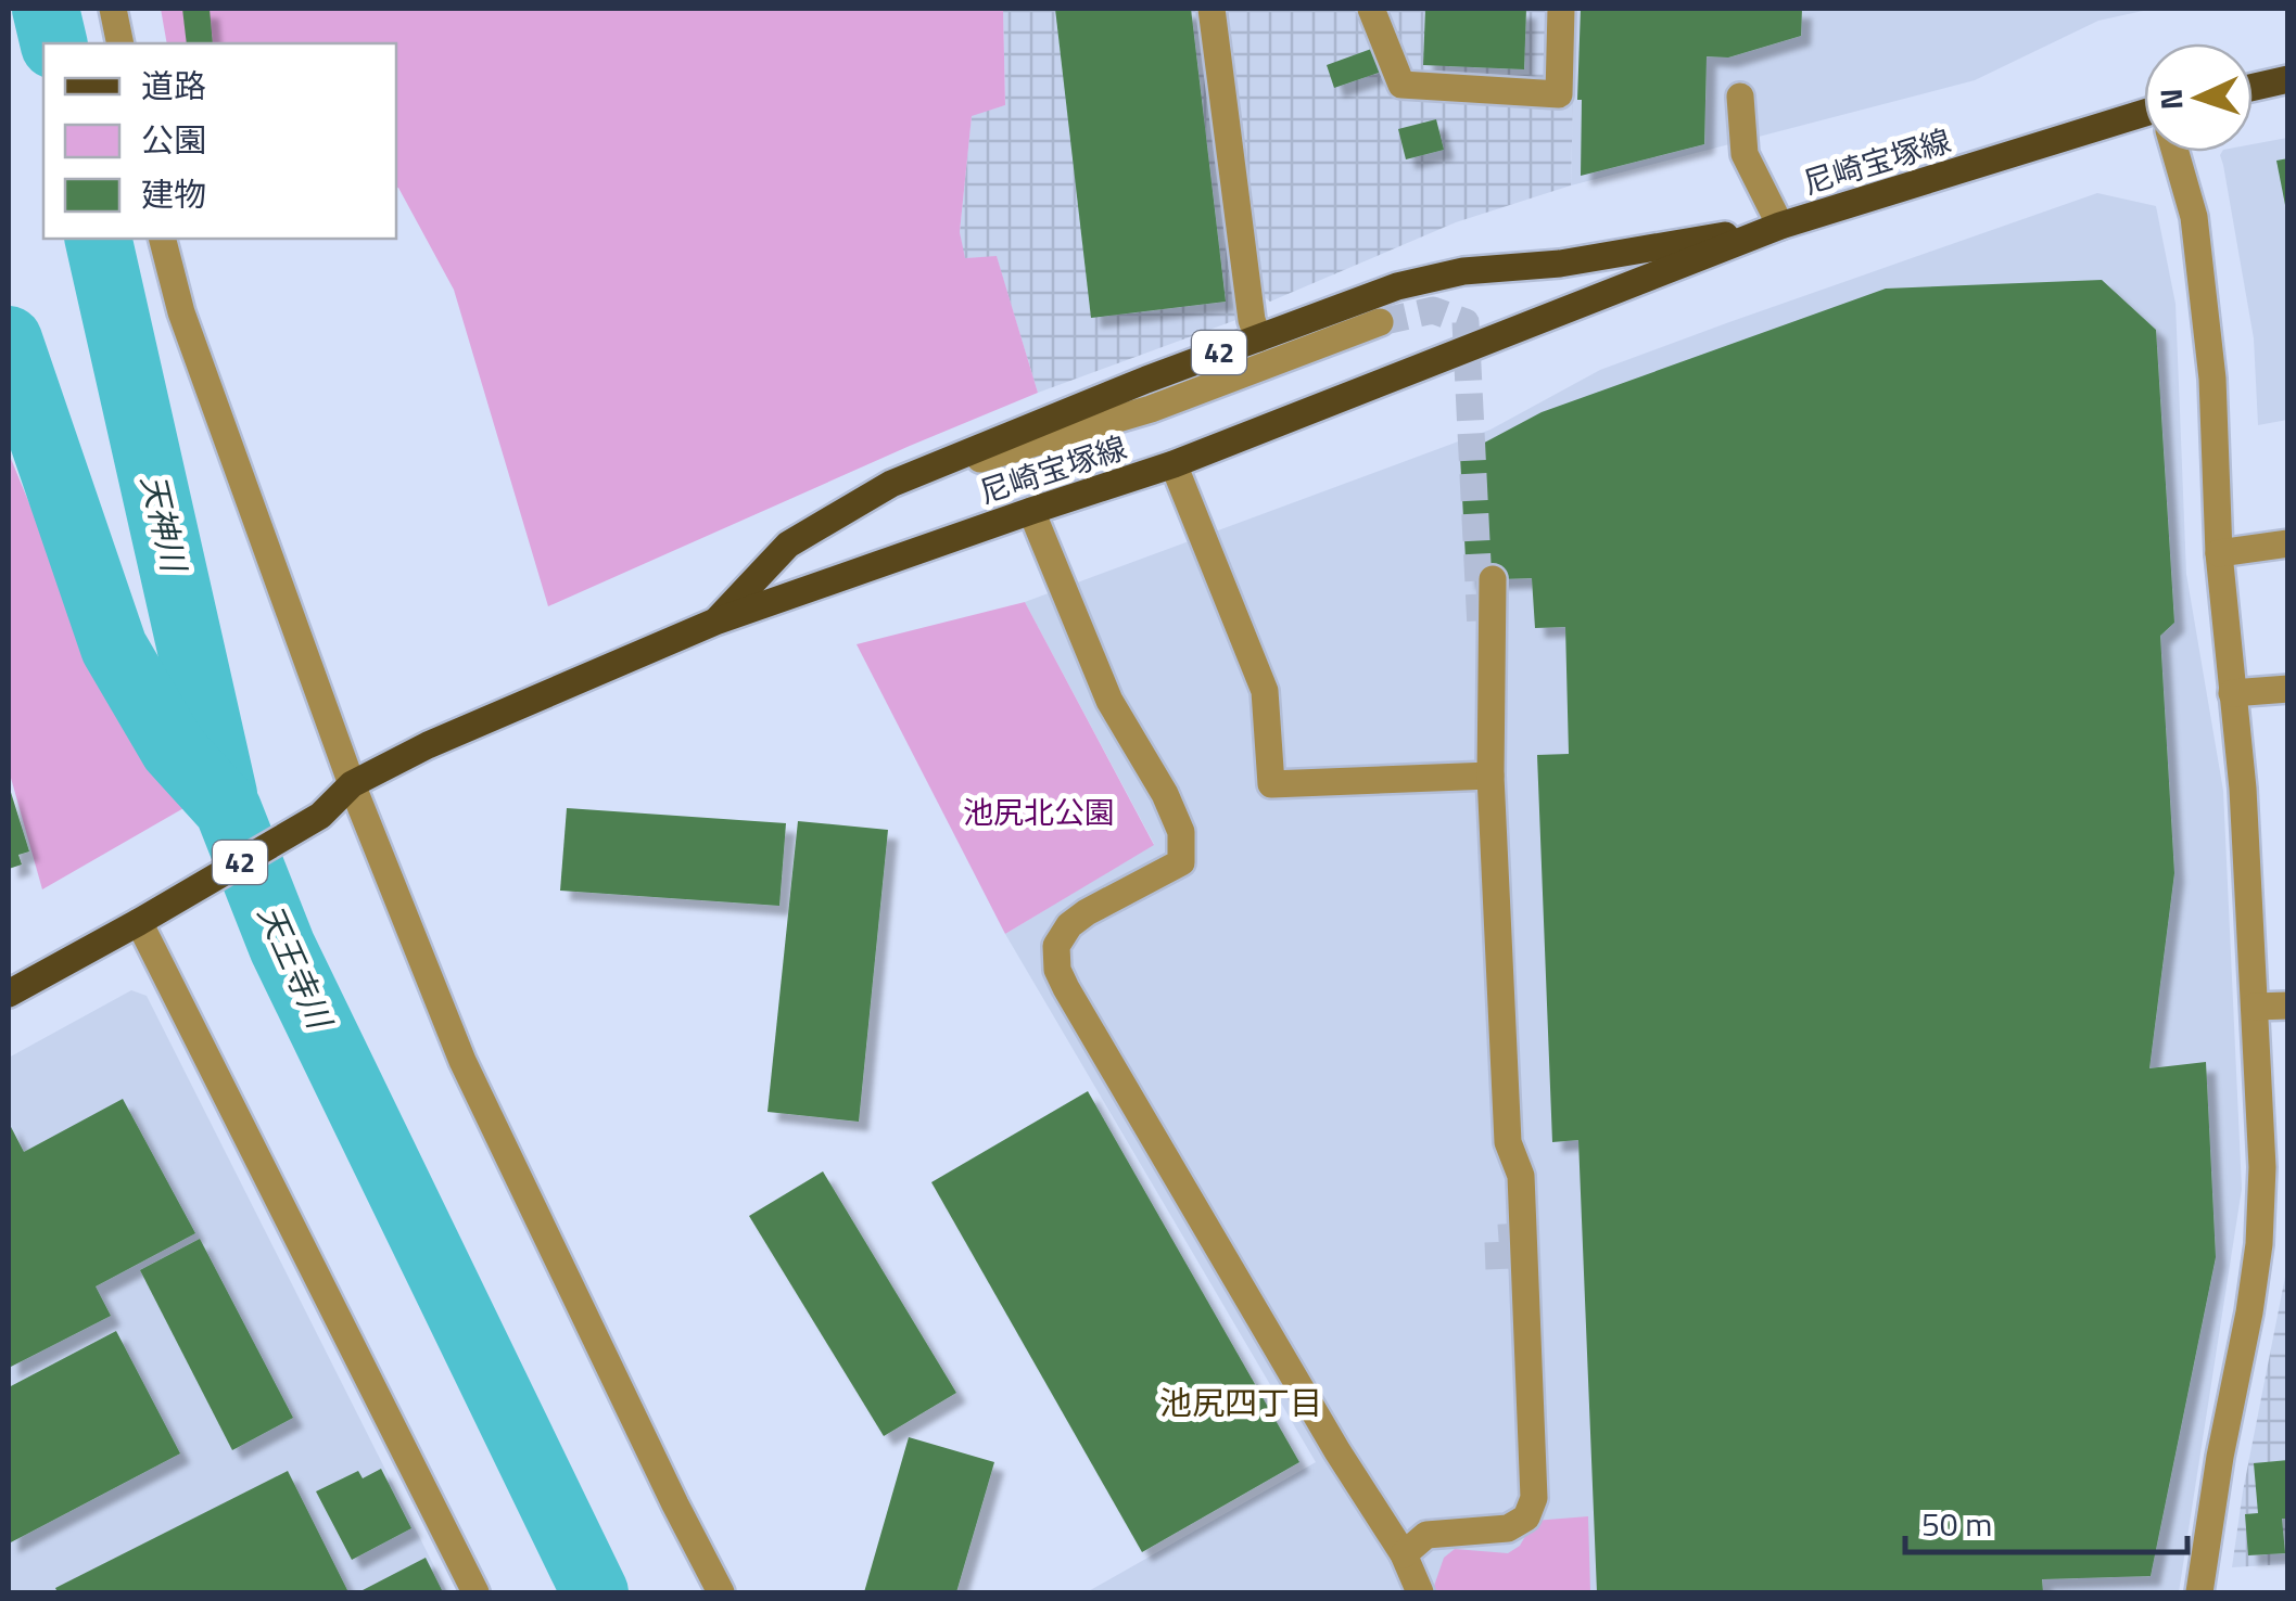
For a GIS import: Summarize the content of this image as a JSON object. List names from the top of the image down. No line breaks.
{"streets":{"main road":["尼崎宝塚線","42"]},"crossings":[["尼崎宝塚線","42"]],"districts":["池尻四丁目"],"water":["天神川","天王寺川"],"parks":["池尻北公園"],"legend":["道路","公園","建物"],"scale_bar":"50 m","north":"left"}
